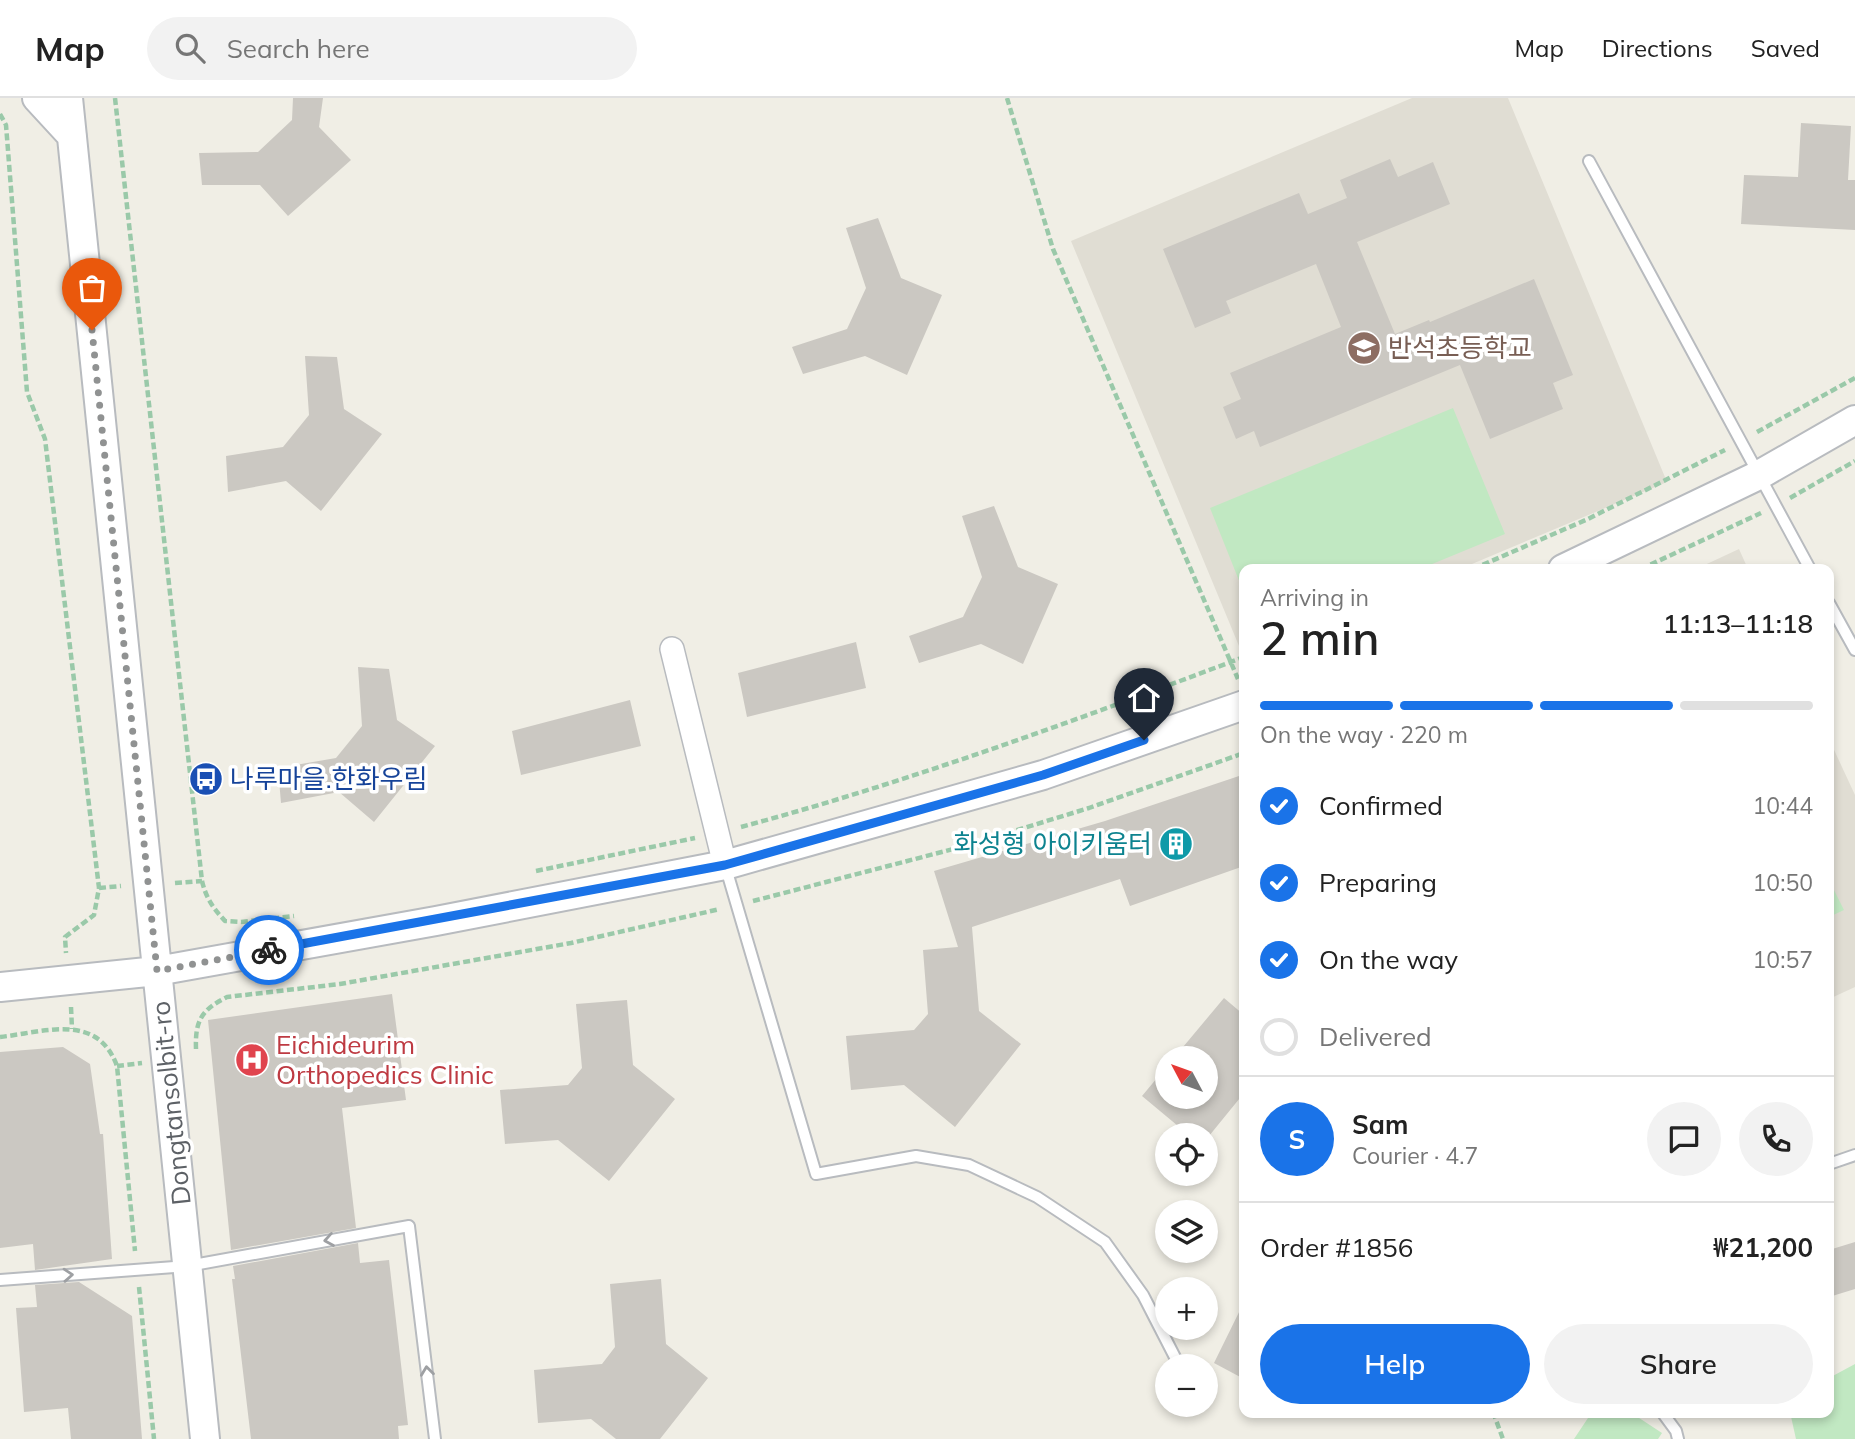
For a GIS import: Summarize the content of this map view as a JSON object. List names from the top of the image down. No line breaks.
{"streets":{"street":["Dongtansolbit-ro"]},"places":{"school or university":["반석초등학교"],"bus stop":["나루마을.한화우림"],"building":["화성형 아이키움터"],"hospital":["Eichideurim Orthopedics Clinic"]},"north":"top left","page":{"header":"Map","search":"Search here","nav":["Map","Directions","Saved"],"heading":["2 min","Arriving in","11:13–11:18"],"panel":["Sam","Courier · 4.7","Order #1856","₩21,200"],"bar":"On the way · 220 m","list":[["Confirmed","10:44"],["Preparing","10:50"],["On the way","10:57"],"Delivered"],"map_buttons":["+","−"],"round":"S","buttons":["Help","Share"]}}
